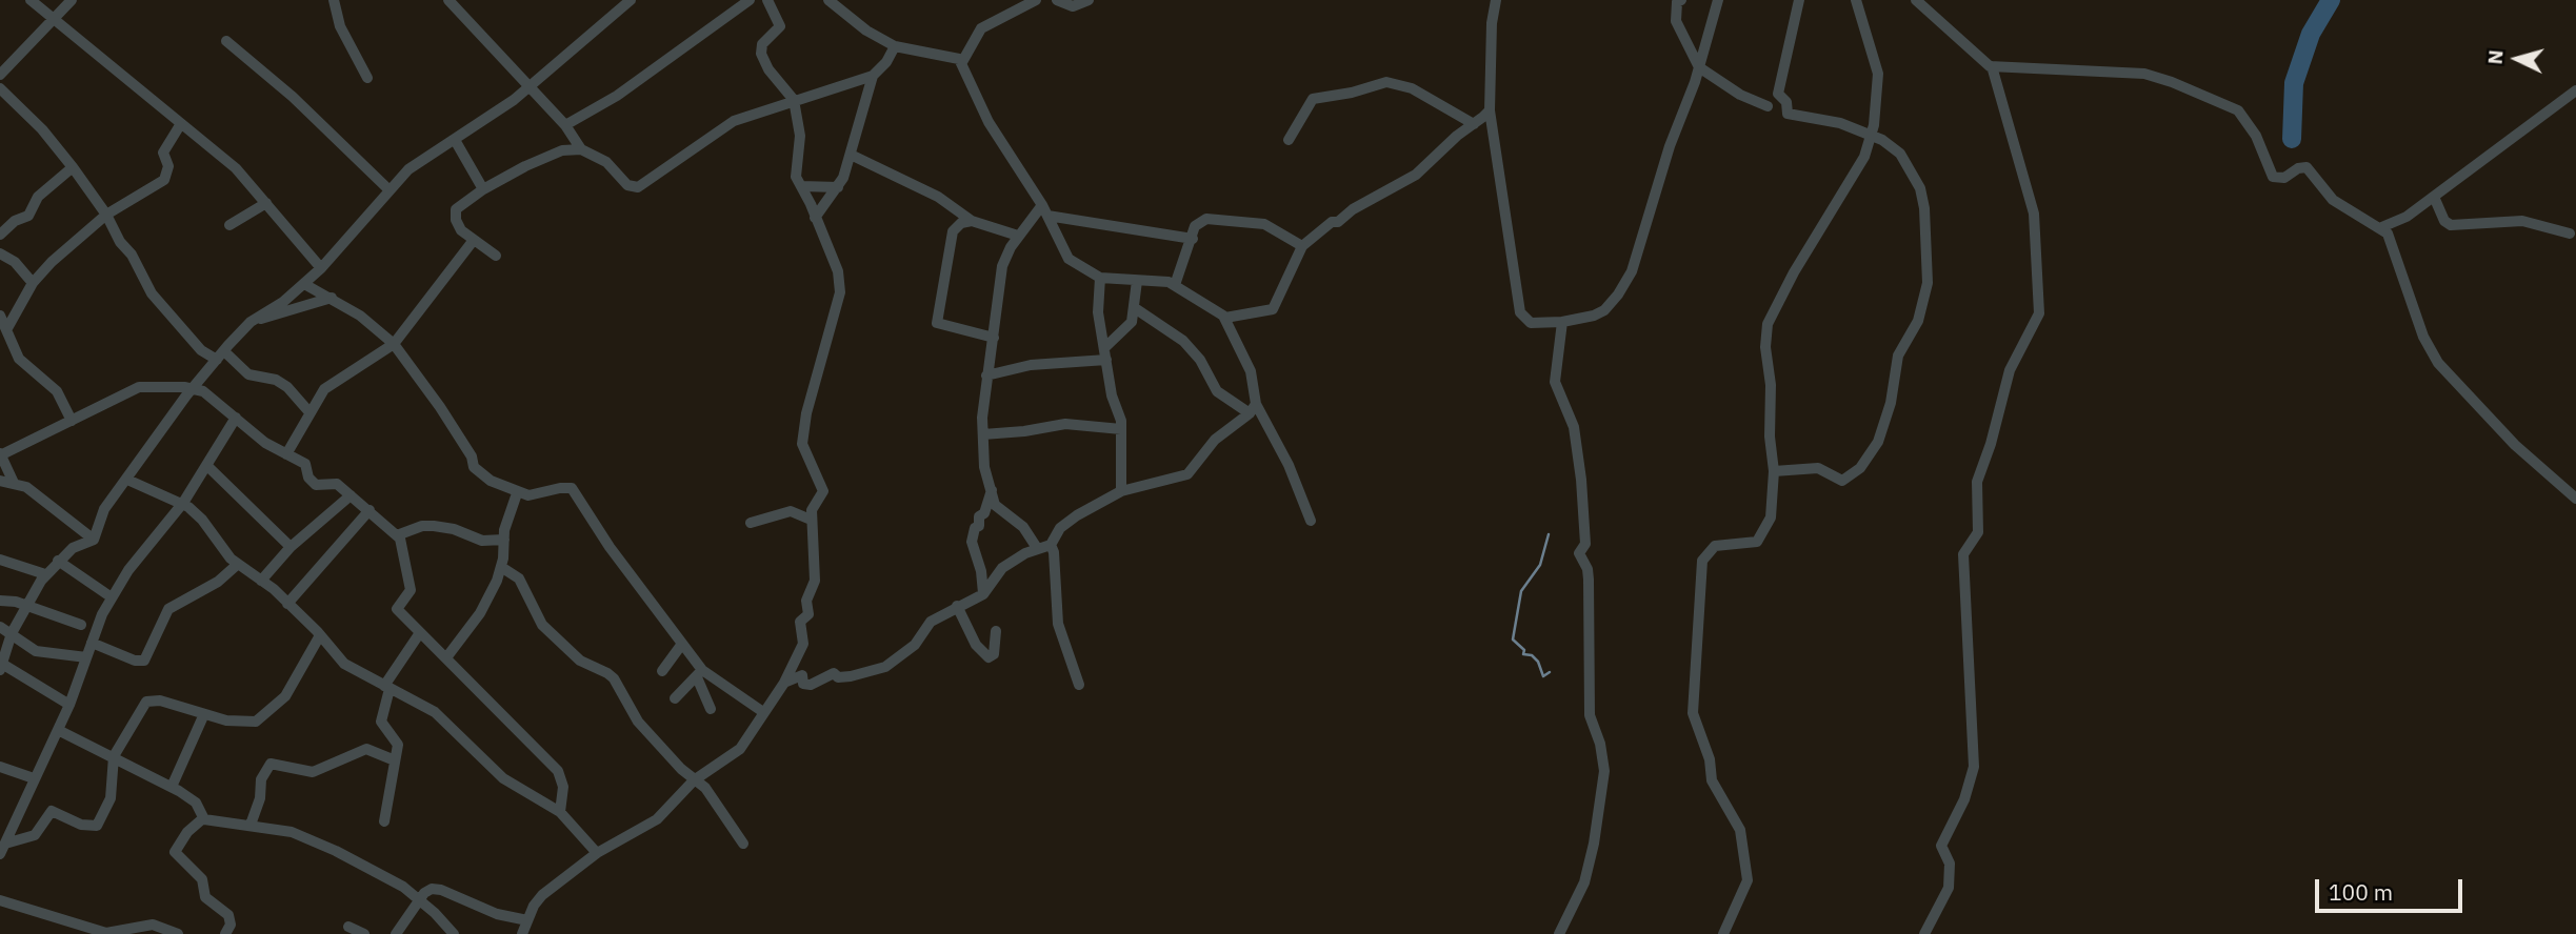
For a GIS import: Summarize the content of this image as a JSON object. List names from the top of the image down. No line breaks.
{"scale_bar":"100 m","north":"left"}
